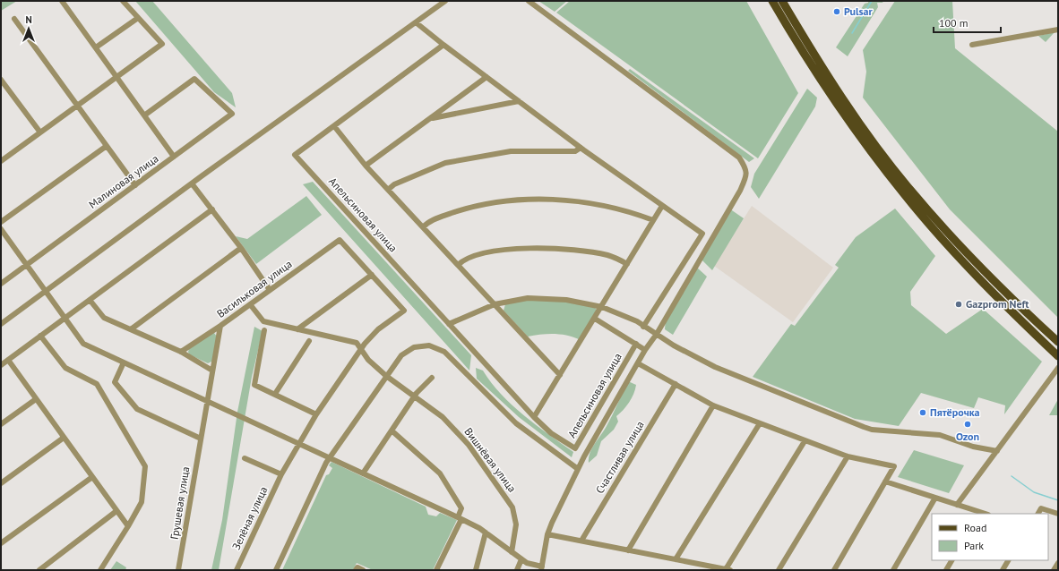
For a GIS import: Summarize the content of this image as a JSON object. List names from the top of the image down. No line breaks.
{"streets":{"street":["Малиновая улица","Апельсиновая улица","Васильковая улица","Счастливая улица","Вишнёвая улица","Грушевая улица","Зелёная улица"]},"crossings":[["Васильковая улица","Грушевая улица"],["Вишнёвая улица","Зелёная улица"]],"places":["Pulsar","Gazprom Neft","Пятёрочка","Ozon"],"legend":["Road","Park"],"scale_bar":"100 m","north":"top"}
